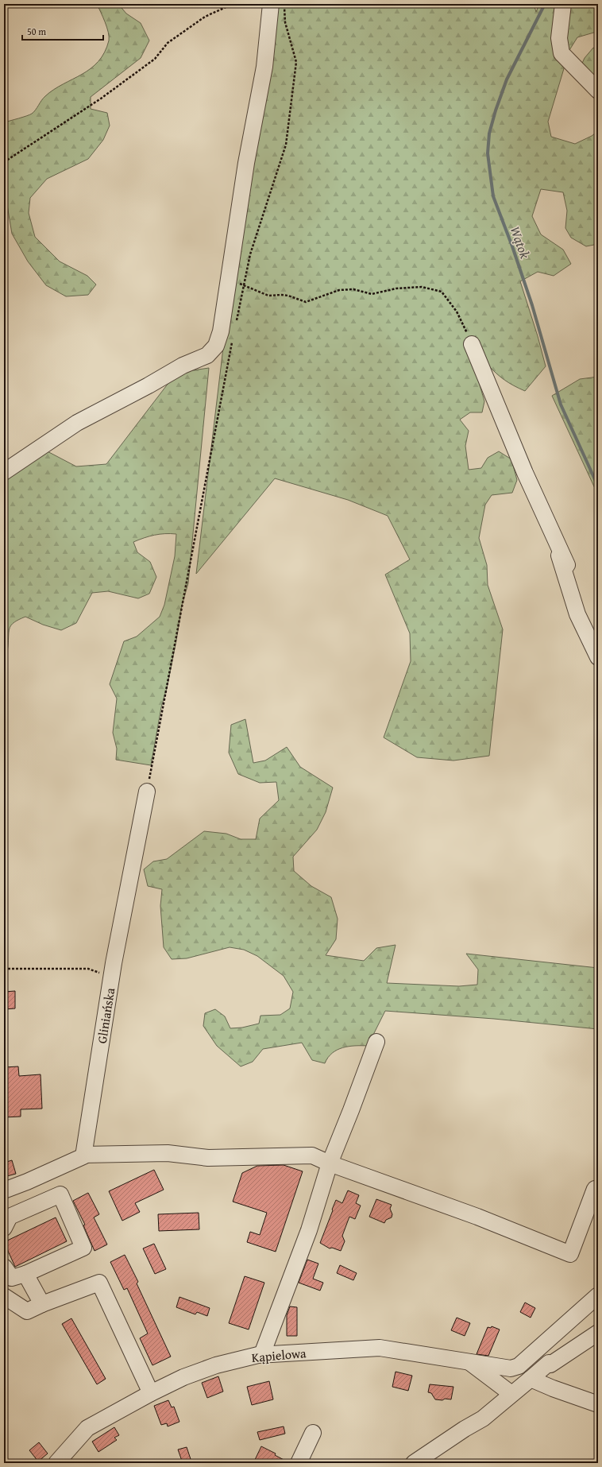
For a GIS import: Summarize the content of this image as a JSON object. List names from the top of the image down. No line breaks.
{"streets":{"street":["Gliniańska","Kąpielowa"]},"water":["Wątok"],"scale_bar":"50 m"}
